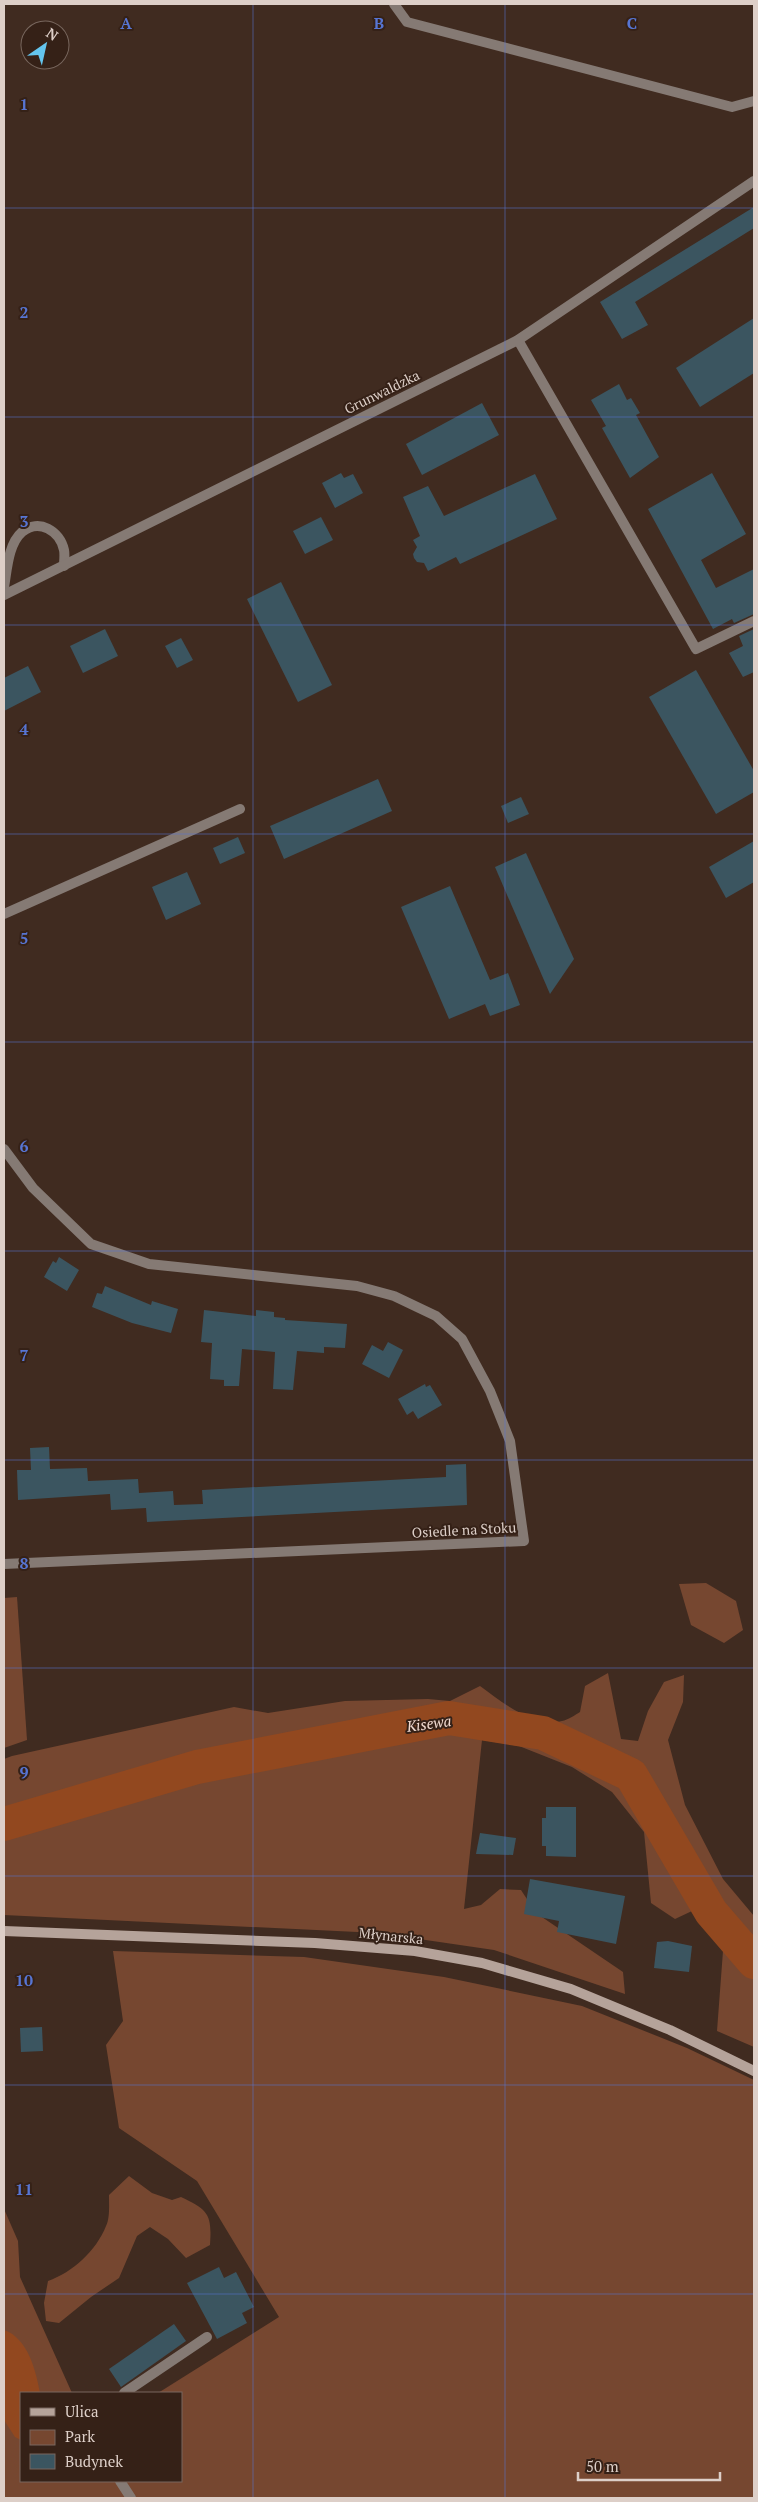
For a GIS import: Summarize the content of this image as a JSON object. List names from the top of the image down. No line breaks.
{"streets":{"street":["Grunwaldzka","Osiedle na Stoku","Młynarska"]},"water":["Kisewa"],"legend":["Ulica","Park","Budynek"],"scale_bar":"50 m","north":"top right","grid":{"columns":["A","B","C"],"rows":["1","2","3","4","5","6","7","8","9","10","11"]}}
